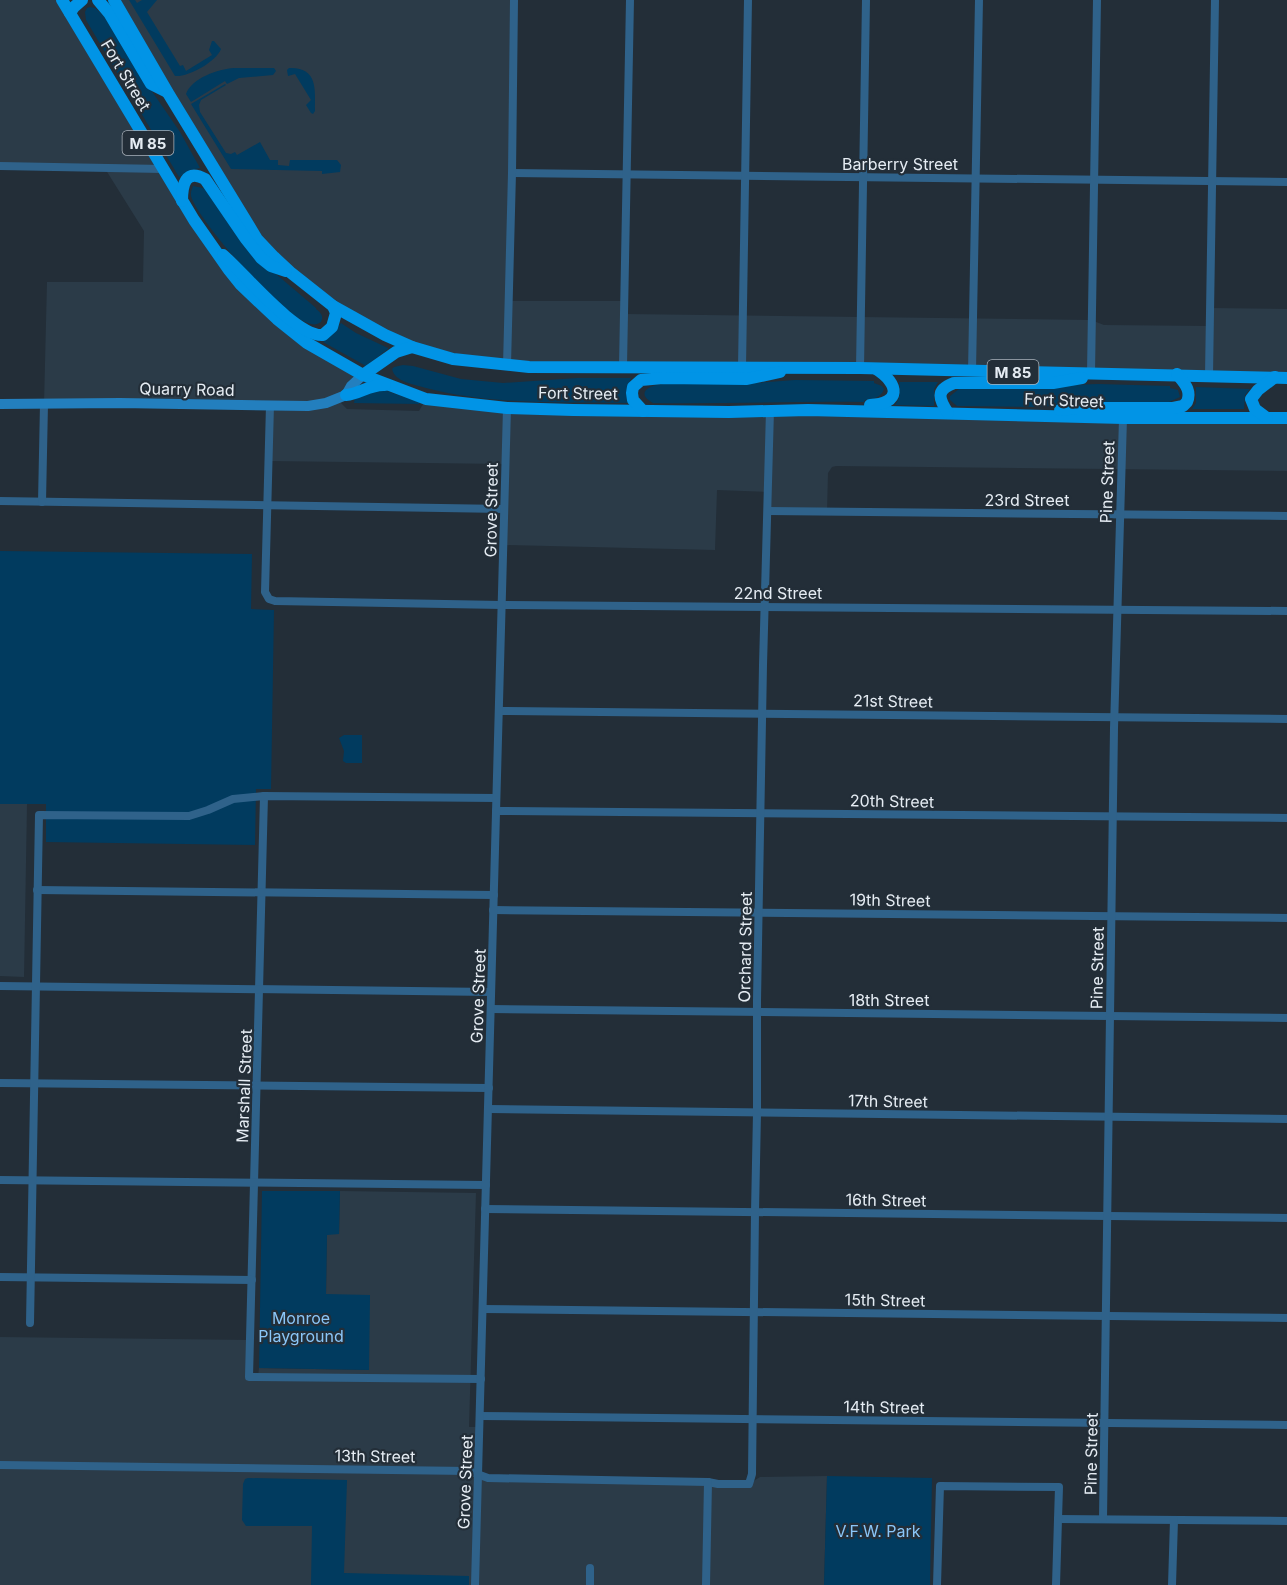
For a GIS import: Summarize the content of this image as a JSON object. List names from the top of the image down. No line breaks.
{"streets":{"main road":["Fort Street","M 85"],"street":["Barberry Street","Quarry Road","Pine Street","23rd Street","Grove Street","22nd Street","21st Street","20th Street","19th Street","Orchard Street","18th Street","Marshall Street","17th Street","16th Street","15th Street","14th Street","13th Street"]},"crossings":[["Fort Street","Pine Street"],["Fort Street","Grove Street"],["Fort Street","Orchard Street"],["Pine Street","23rd Street"],["Pine Street","22nd Street"],["Pine Street","21st Street"],["Pine Street","20th Street"],["Pine Street","19th Street"],["Pine Street","18th Street"],["Pine Street","17th Street"],["Pine Street","16th Street"],["Pine Street","15th Street"],["Pine Street","14th Street"],["23rd Street","Orchard Street"],["Grove Street","22nd Street"],["Grove Street","21st Street"],["Grove Street","20th Street"],["Grove Street","19th Street"],["Grove Street","18th Street"],["Grove Street","Marshall Street"],["Grove Street","17th Street"],["Grove Street","16th Street"],["Grove Street","15th Street"],["Grove Street","14th Street"],["Grove Street","13th Street"],["22nd Street","Orchard Street"],["21st Street","Orchard Street"],["20th Street","Orchard Street"],["19th Street","Orchard Street"],["Orchard Street","18th Street"],["Orchard Street","17th Street"],["Orchard Street","16th Street"],["Orchard Street","15th Street"],["Orchard Street","14th Street"],["Orchard Street","13th Street"]],"parks":["Monroe Playground","V.F.W. Park"]}
